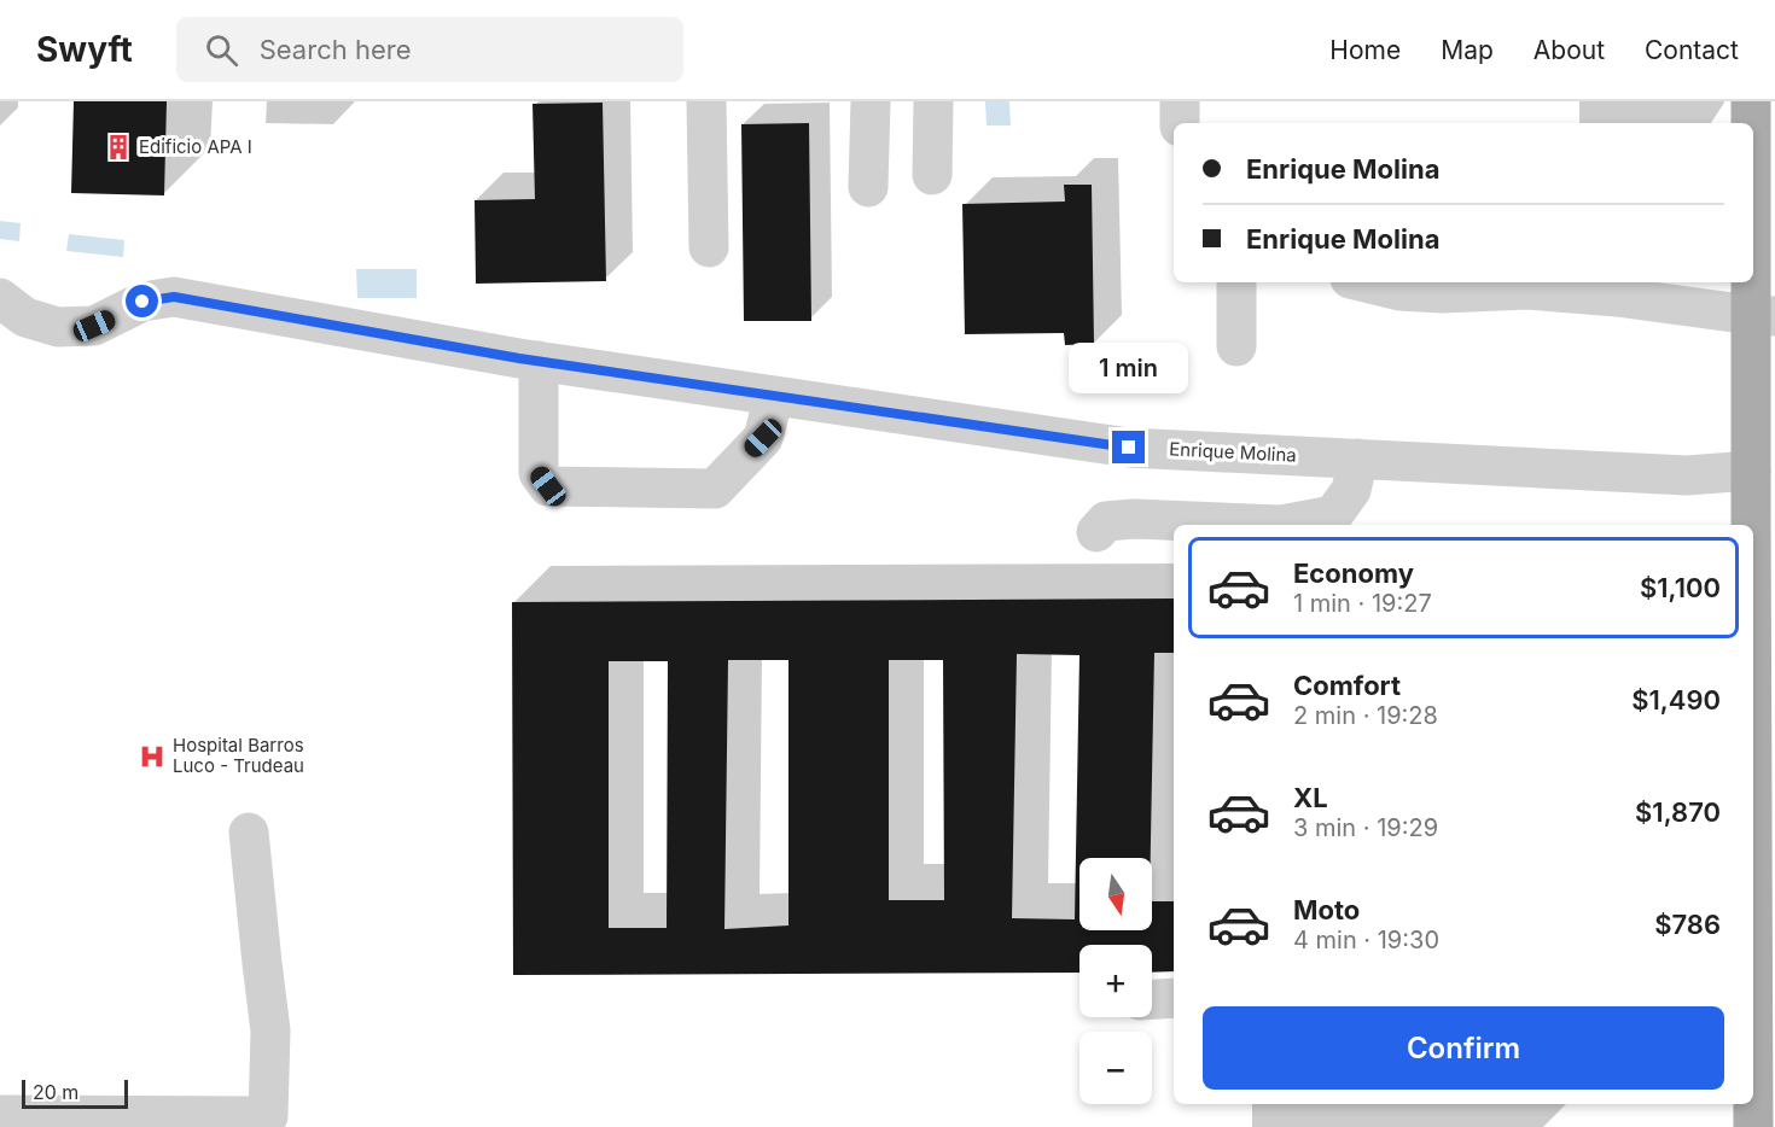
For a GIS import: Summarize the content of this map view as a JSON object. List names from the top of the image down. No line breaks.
{"streets":{"lane":["Enrique Molina"]},"places":{"building":["Edificio APA I"],"hospital":["Hospital Barros Luco - Trudeau"]},"scale_bar":"20 m","north":"bottom","page":{"header":"Swyft","search":"Search here","nav":["Home","Map","About","Contact"],"banner":["Enrique Molina","Enrique Molina"],"bubble":"1 min","list":[{"name":"Economy","note":"1 min · 19:27","value":"$1,100"},{"name":"Comfort","note":"2 min · 19:28","value":"$1,490"},{"name":"XL","note":"3 min · 19:29","value":"$1,870"},{"name":"Moto","note":"4 min · 19:30","value":"$786"}],"map_buttons":["+","−"],"buttons":"Confirm","scale":"20 m"}}
